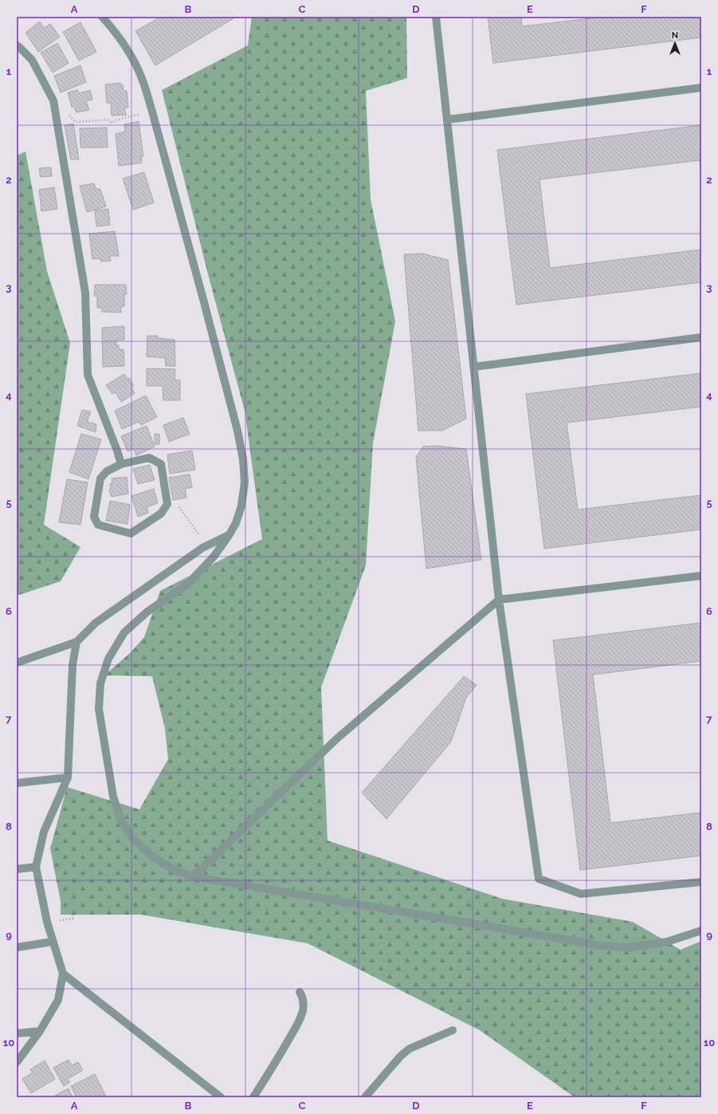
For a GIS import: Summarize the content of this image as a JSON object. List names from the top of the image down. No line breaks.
{"north":"top","grid":{"columns":["A","B","C","D","E","F"],"rows":["1","2","3","4","5","6","7","8","9","10"]}}
